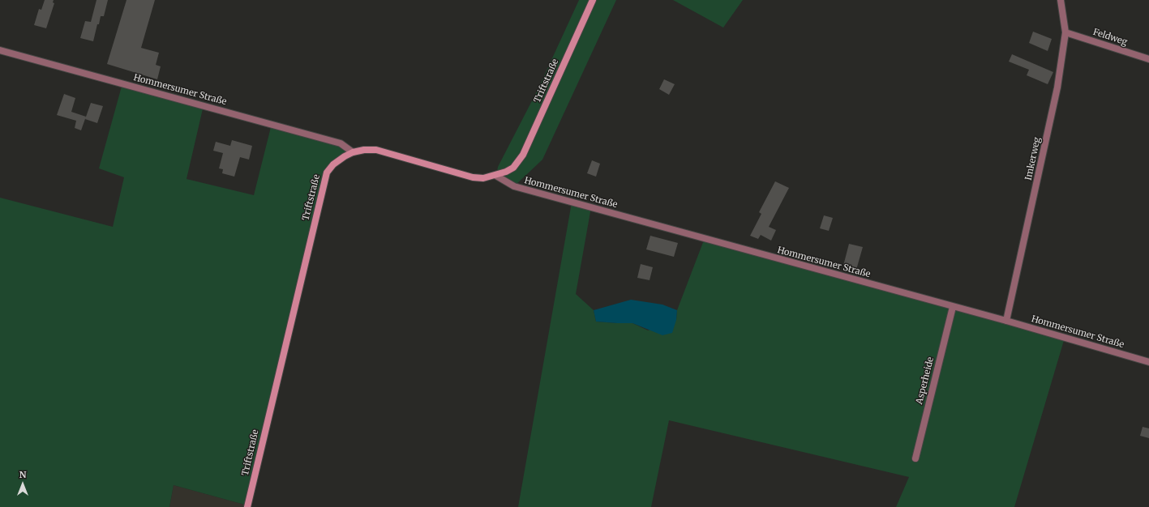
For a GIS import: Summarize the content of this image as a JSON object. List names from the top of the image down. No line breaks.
{"streets":{"street":["Feldweg","Triftstraße","Hommersumer Straße","Imkerweg","Asperheide"]},"crossings":[["Feldweg","Imkerweg"],["Triftstraße","Hommersumer Straße"],["Hommersumer Straße","Imkerweg"],["Hommersumer Straße","Asperheide"]],"north":"top"}
